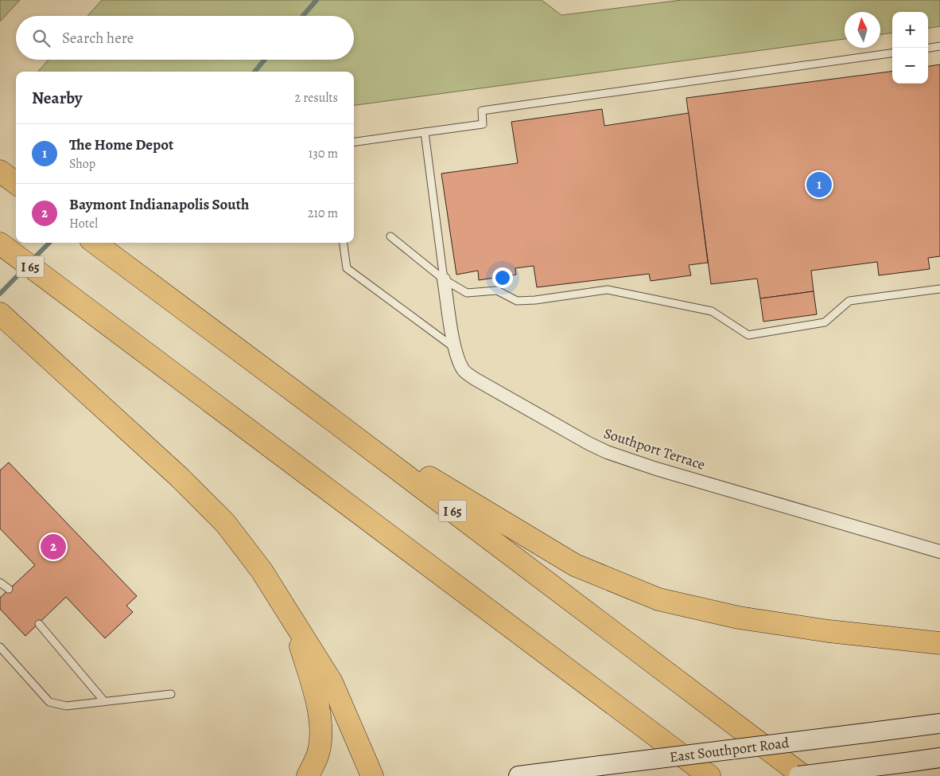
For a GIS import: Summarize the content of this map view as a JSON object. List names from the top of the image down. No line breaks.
{"streets":{"highway":["I 65"],"main road":["East Southport Road"],"street":["Southport Terrace"]},"north":"top","page":{"map_buttons":["+","−"],"search":"Search here","heading":["Nearby","2 results"],"list":[{"mark":"1","name":"The Home Depot","note":"Shop","value":"130 m"},{"mark":"2","name":"Baymont Indianapolis South","note":"Hotel","value":"210 m"}],"pins":["1","2"]}}
